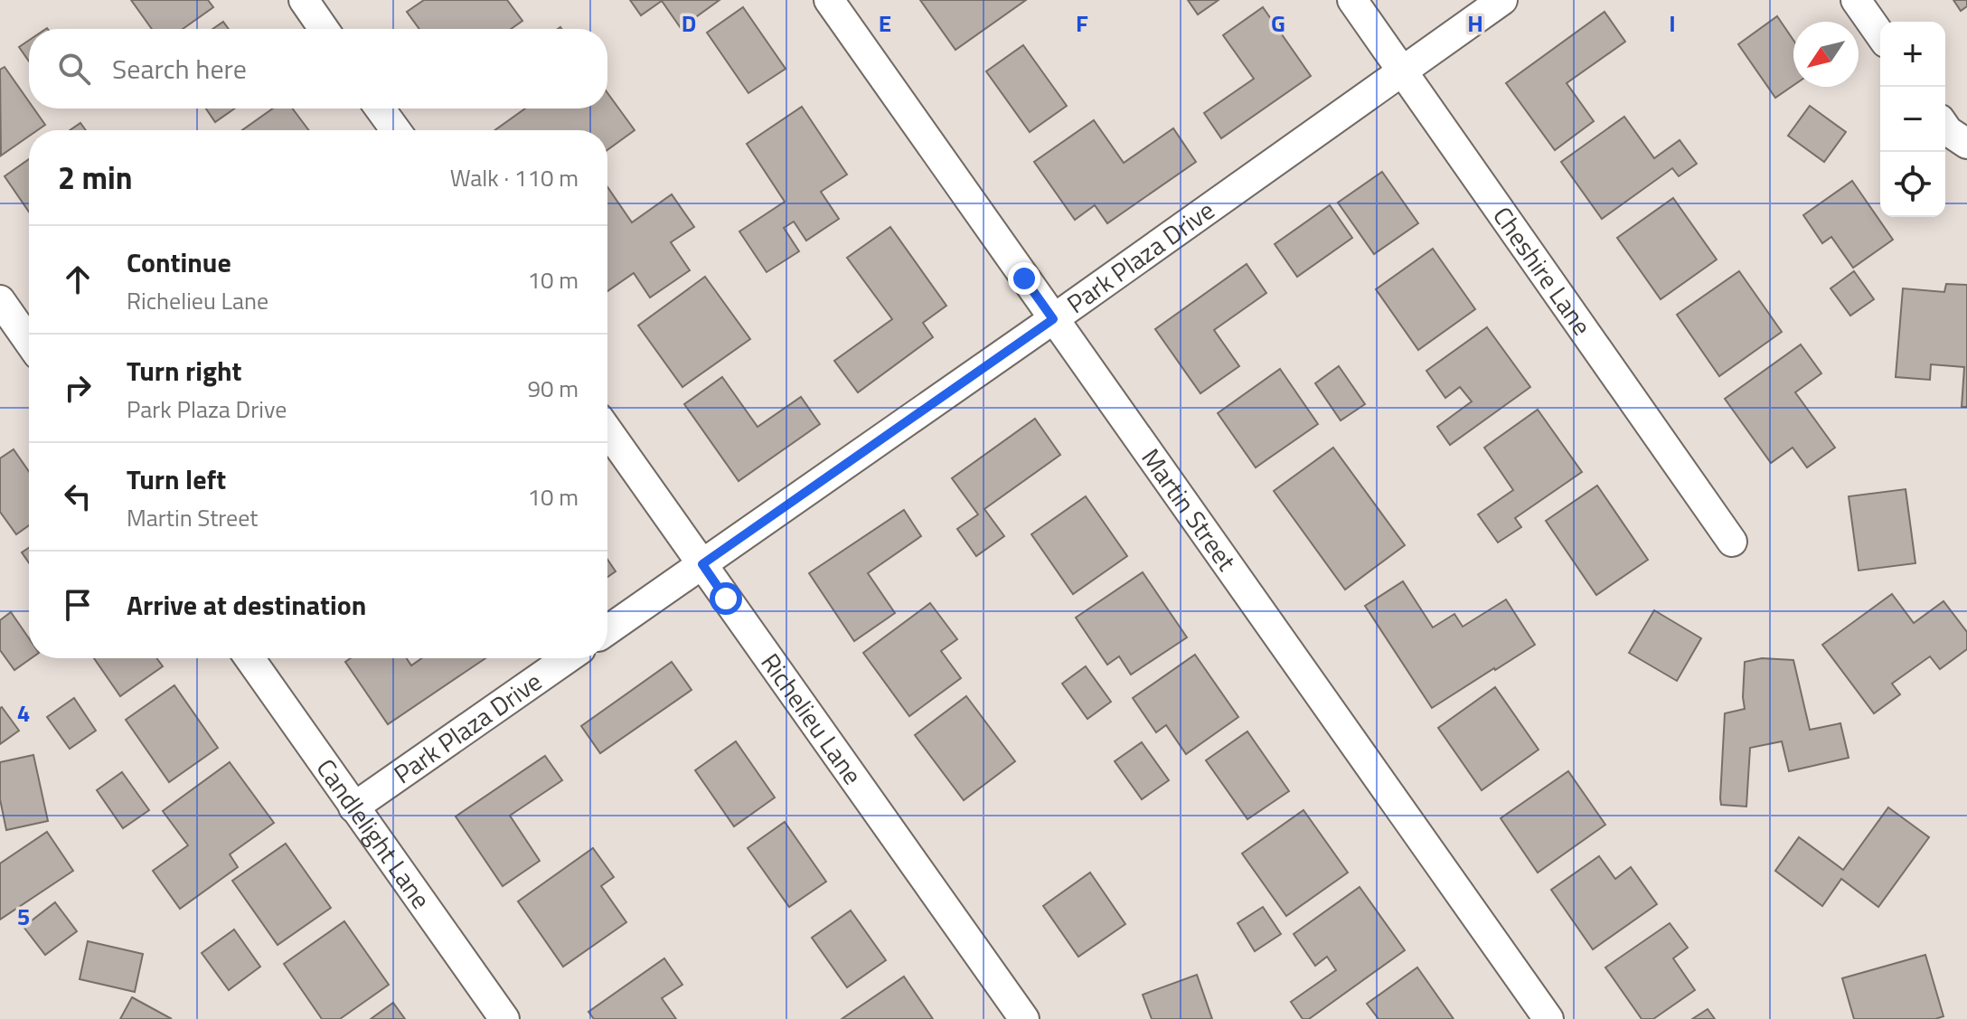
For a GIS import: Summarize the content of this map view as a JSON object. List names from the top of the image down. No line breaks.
{"streets":{"street":["Park Plaza Drive","Cheshire Lane","Martin Street","Richelieu Lane","Candlelight Lane"]},"crossings":[["Park Plaza Drive","Cheshire Lane"],["Park Plaza Drive","Martin Street"],["Park Plaza Drive","Richelieu Lane"],["Park Plaza Drive","Candlelight Lane"]],"north":"bottom left","page":{"map_buttons":["+","−"],"search":"Search here","heading":["2 min","Walk · 110 m"],"list":[["Continue","Richelieu Lane","10 m"],["Turn right","Park Plaza Drive","90 m"],["Turn left","Martin Street","10 m"],"Arrive at destination"]},"grid":{"columns":["D","E","F","G","H","I"],"rows":["4","5"]}}
